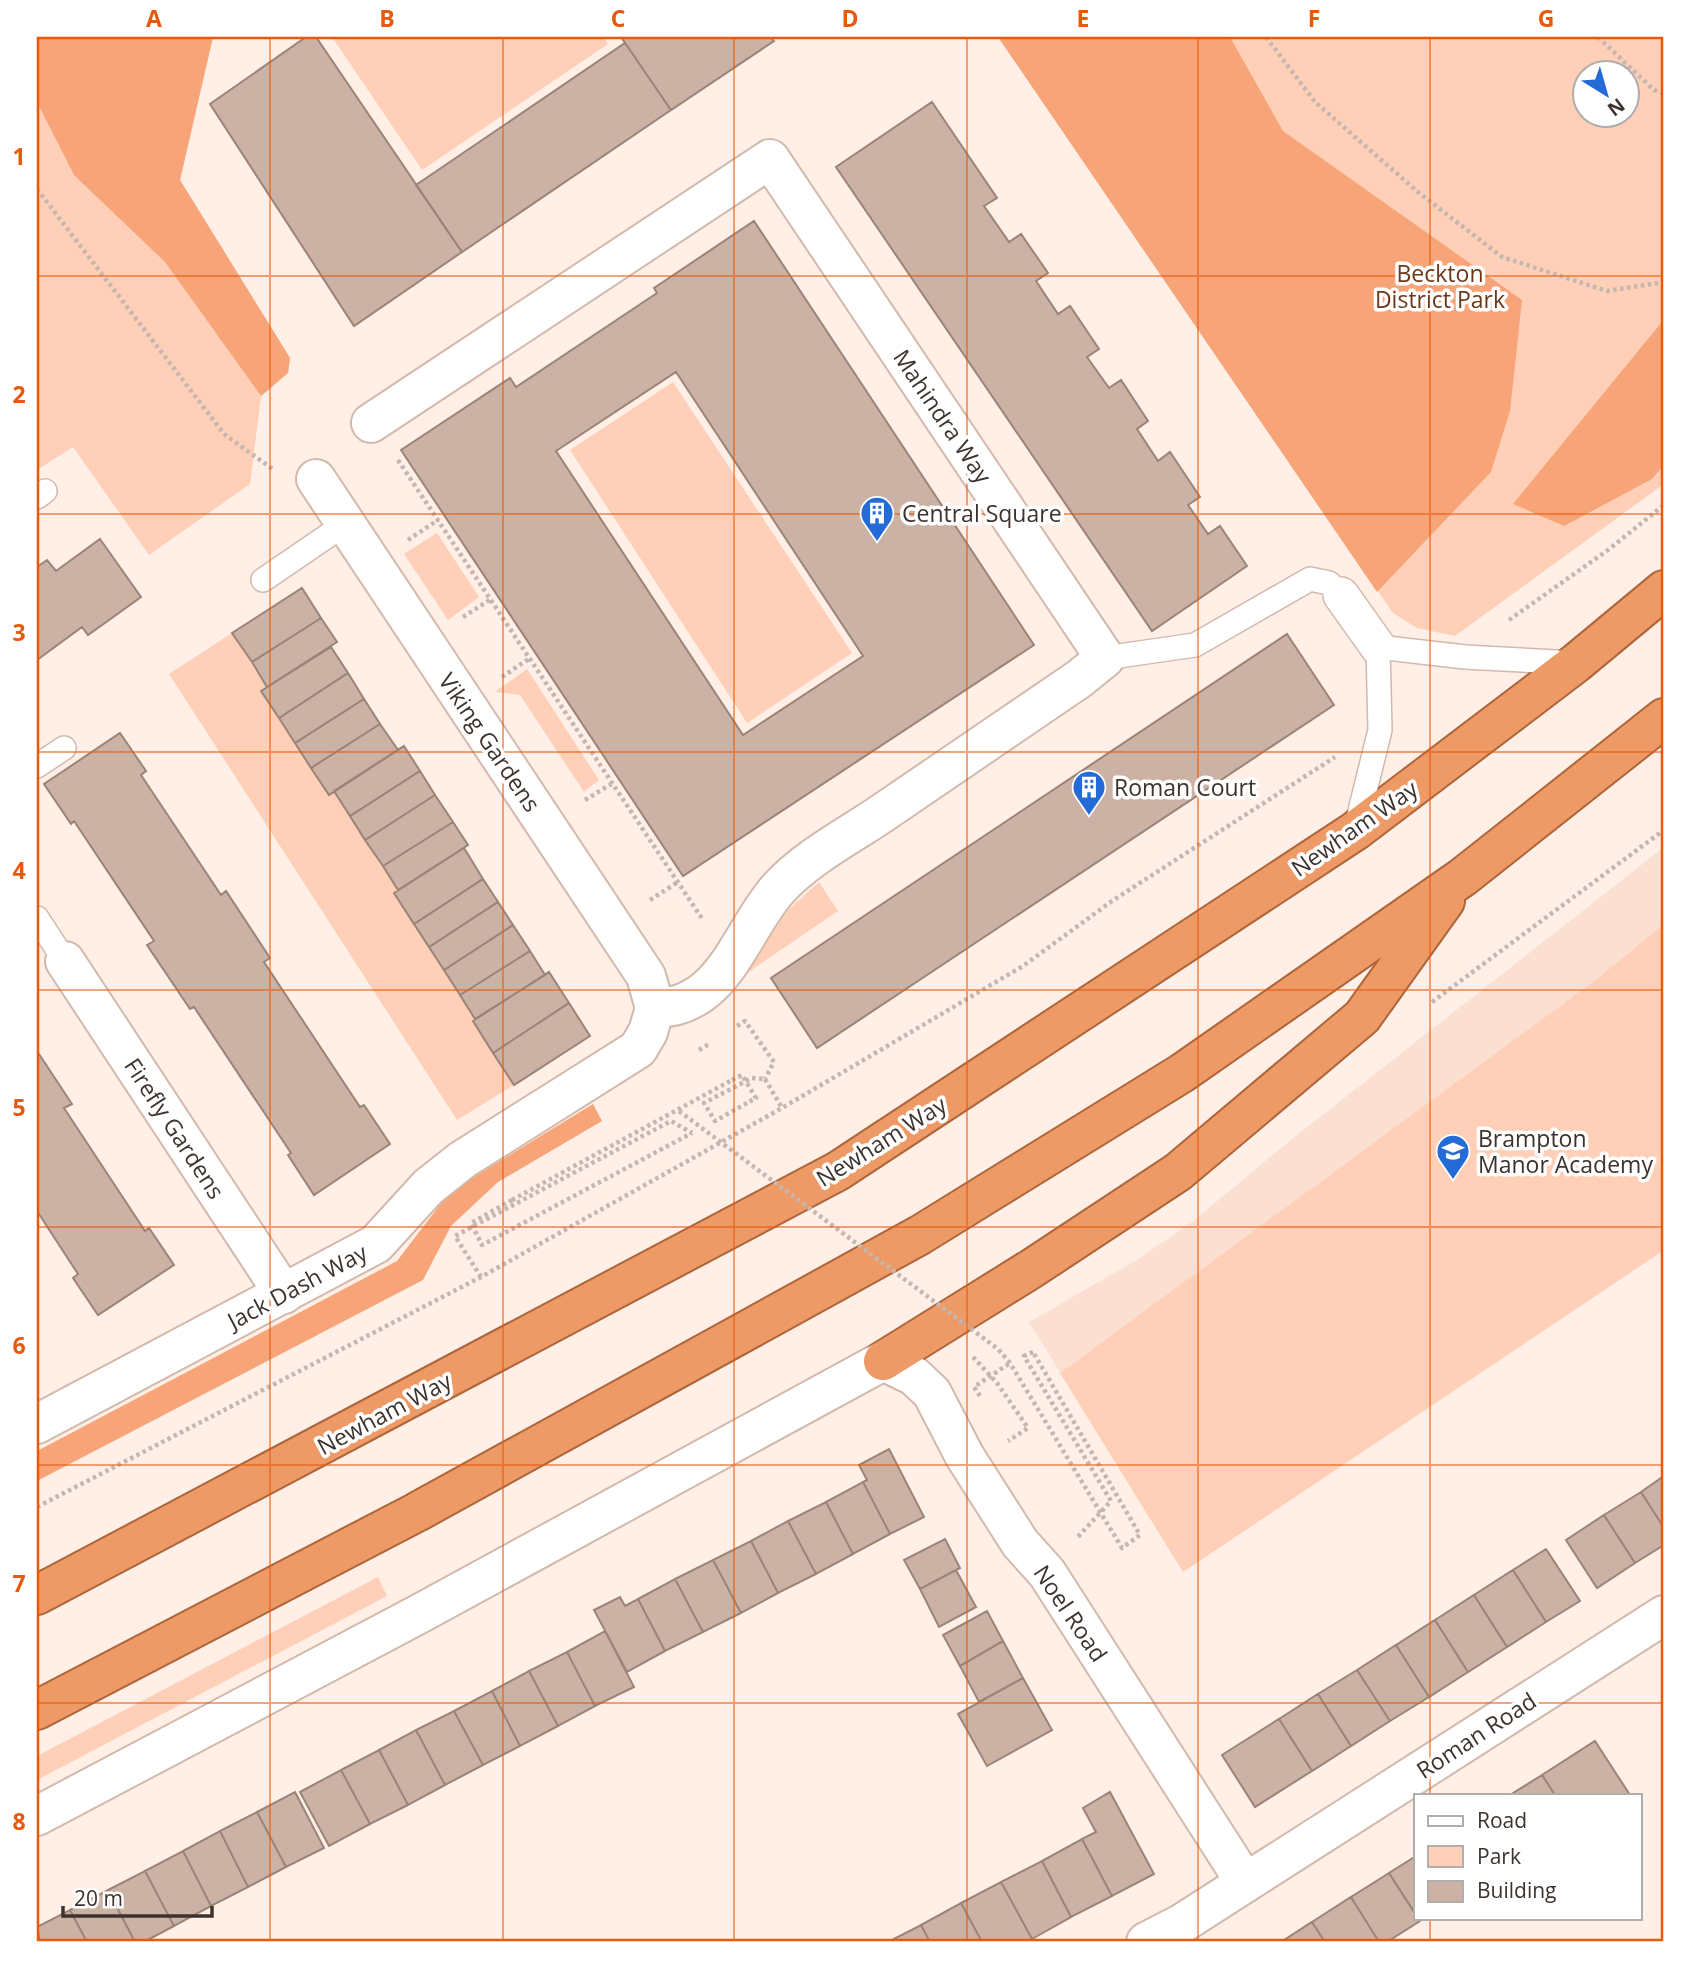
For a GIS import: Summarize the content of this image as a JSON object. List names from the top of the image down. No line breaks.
{"streets":{"highway":["Newham Way"],"street":["Mahindra Way","Viking Gardens","Firefly Gardens","Jack Dash Way","Noel Road","Roman Road"]},"crossings":[["Viking Gardens","Jack Dash Way"],["Firefly Gardens","Jack Dash Way"],["Noel Road","Roman Road"]],"parks":["Beckton District Park"],"places":{"building":["Central Square","Roman Court"],"school or university":["Brampton Manor Academy"]},"legend":["Road","Park","Building"],"scale_bar":"20 m","north":"bottom right","grid":{"columns":["A","B","C","D","E","F","G"],"rows":["1","2","3","4","5","6","7","8"]}}
